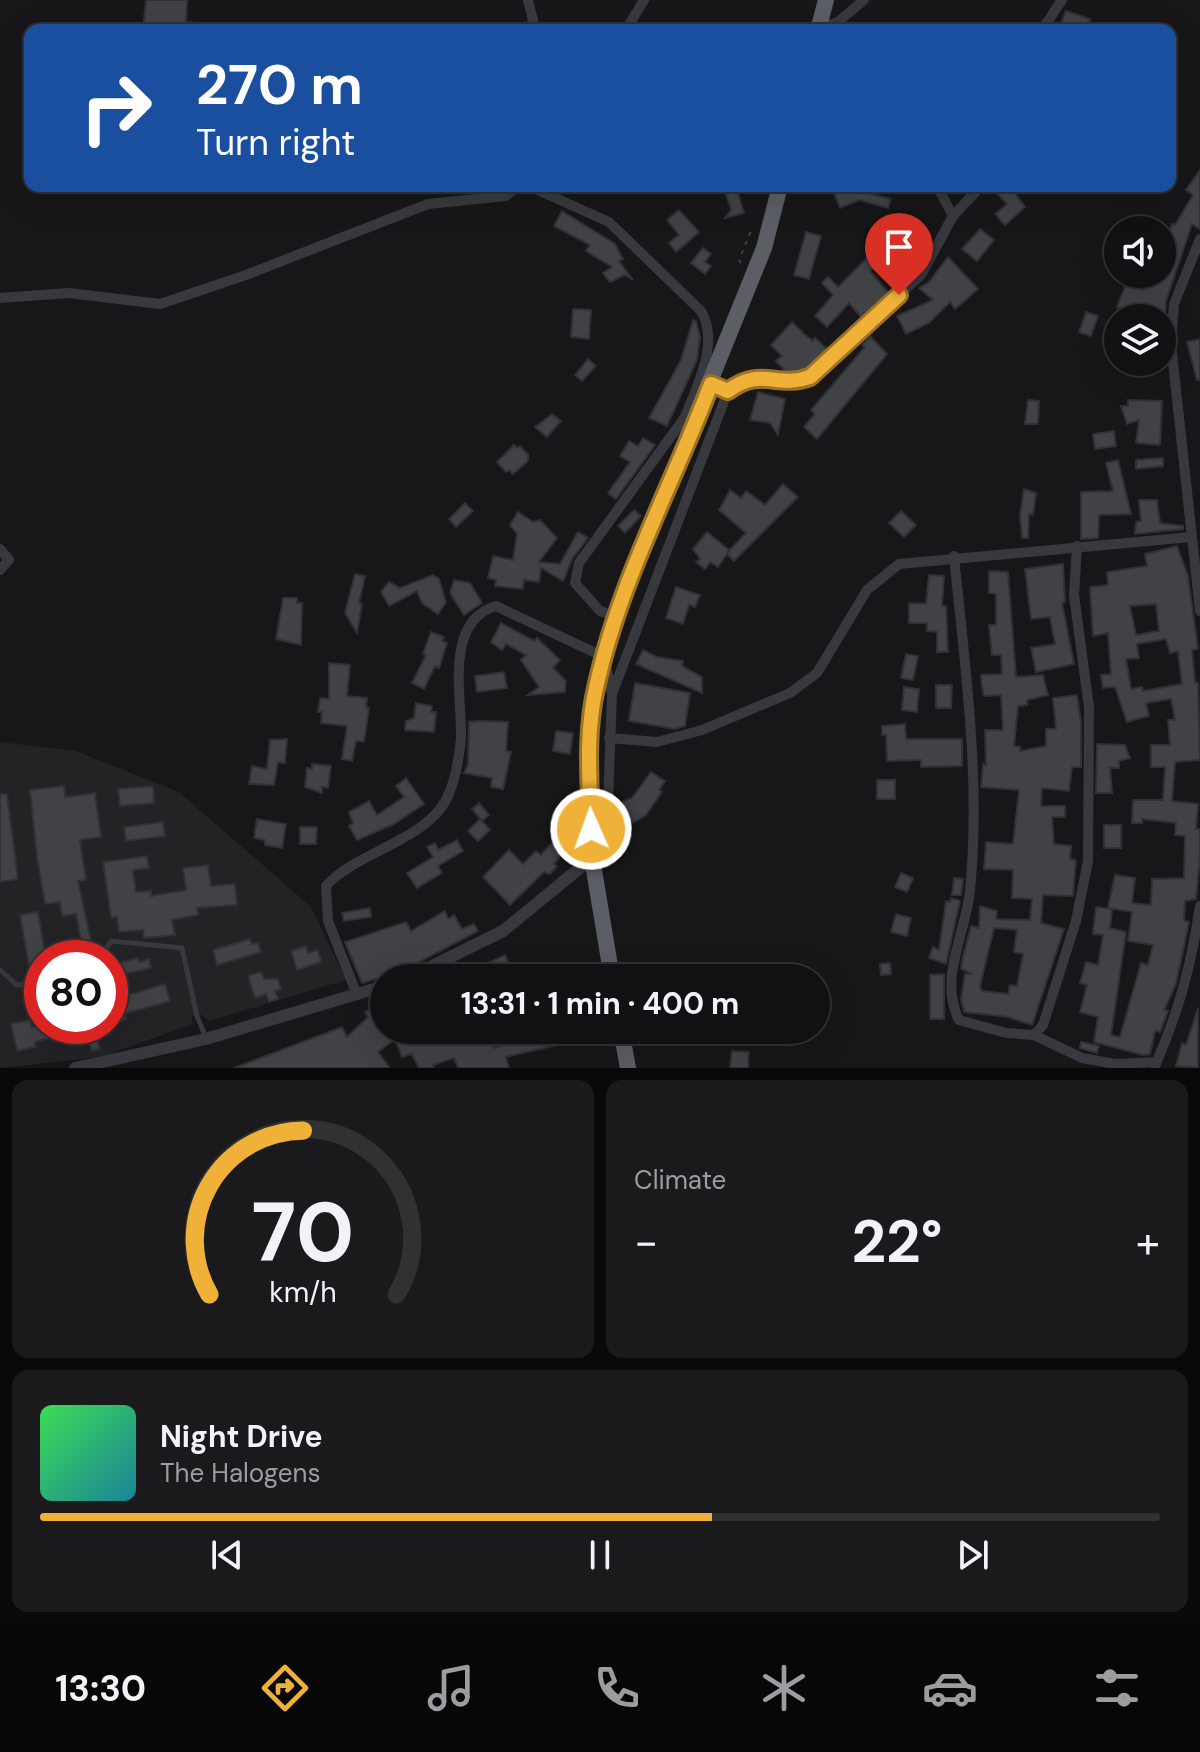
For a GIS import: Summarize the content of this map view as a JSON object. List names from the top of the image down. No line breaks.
{"page":{"turn":["270 m","Turn right"],"limit":"80","trip":"13:31 · 1 min · 400 m","tile":"Climate","heat":["−","22°","+"],"song":["Night Drive","The Halogens"],"tabs":"13:30","gauge":["70","km/h"]}}
